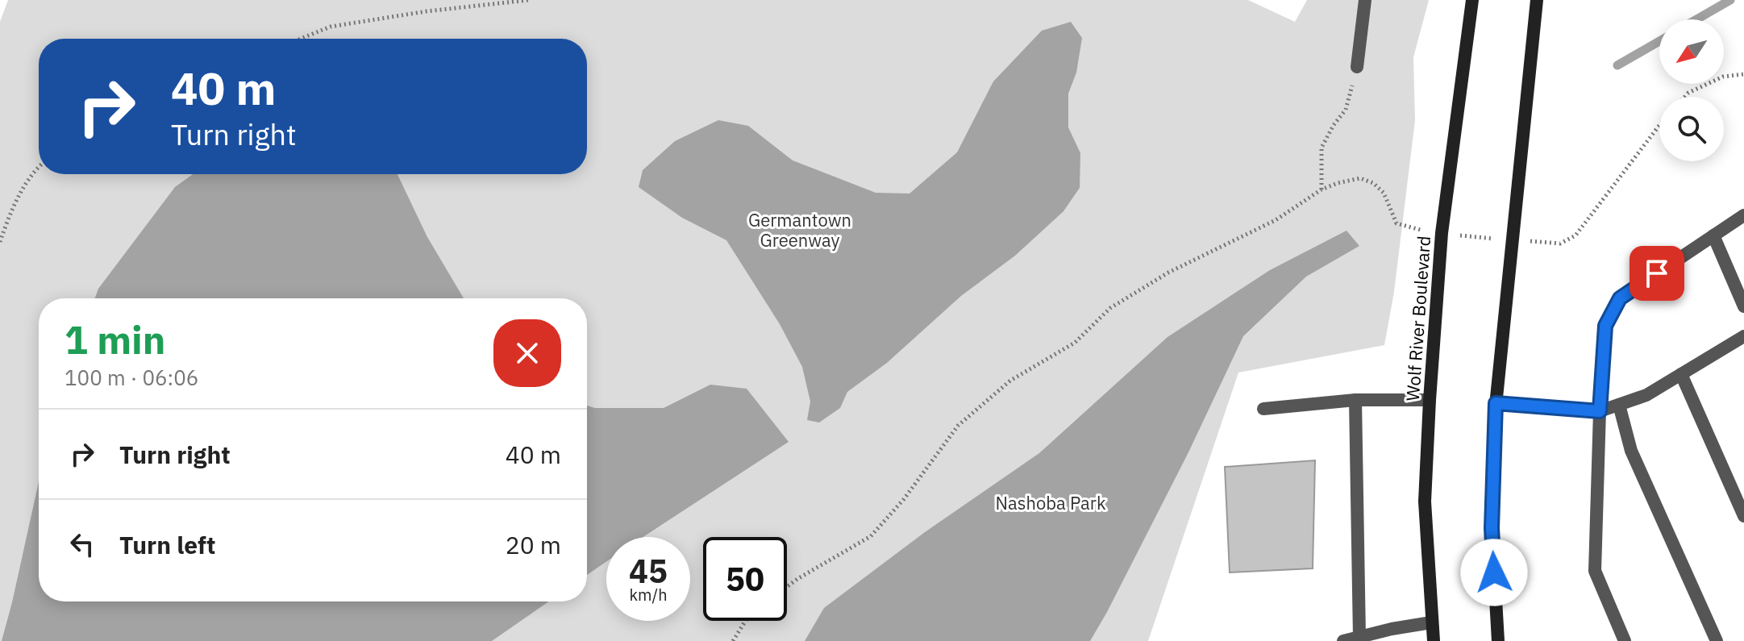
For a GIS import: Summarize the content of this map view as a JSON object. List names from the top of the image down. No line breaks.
{"streets":{"main road":["Wolf River Boulevard"]},"parks":["Germantown Greenway","Nashoba Park"],"north":"bottom left","page":{"turn":["40 m","Turn right"],"heading":["1 min","100 m · 06:06"],"list":[{"name":"Turn right","value":"40 m"},{"name":"Turn left","value":"20 m"}],"speed":"45 km/h","limit":"50"}}
